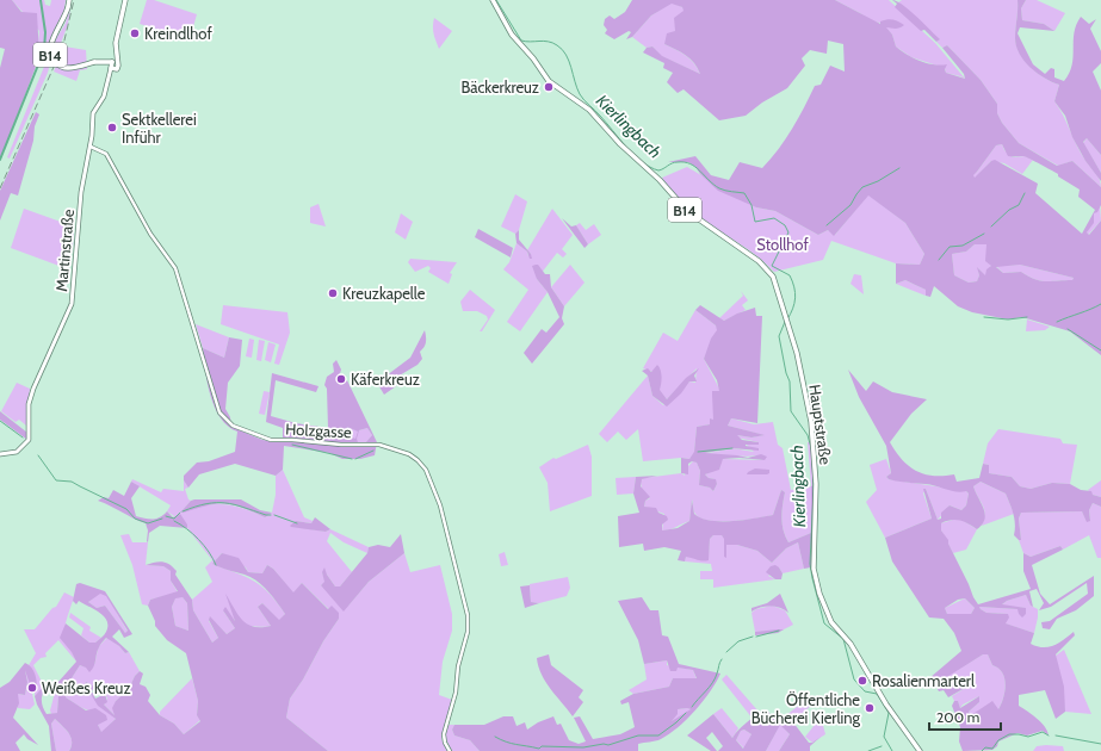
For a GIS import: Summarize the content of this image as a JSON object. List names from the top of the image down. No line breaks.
{"streets":{"main road":["B14","Martinstraße","Hauptstraße"],"street":["Holzgasse"]},"crossings":[["Martinstraße","Holzgasse"]],"water":["Kierlingbach"],"parks":["Stollhof"],"places":["Kreindlhof","Bäckerkreuz","Sektkellerei Inführ","Kreuzkapelle","Käferkreuz","Rosalienmarterl","Weißes Kreuz","Öffentliche Bücherei Kierling"],"scale_bar":"200 m"}
